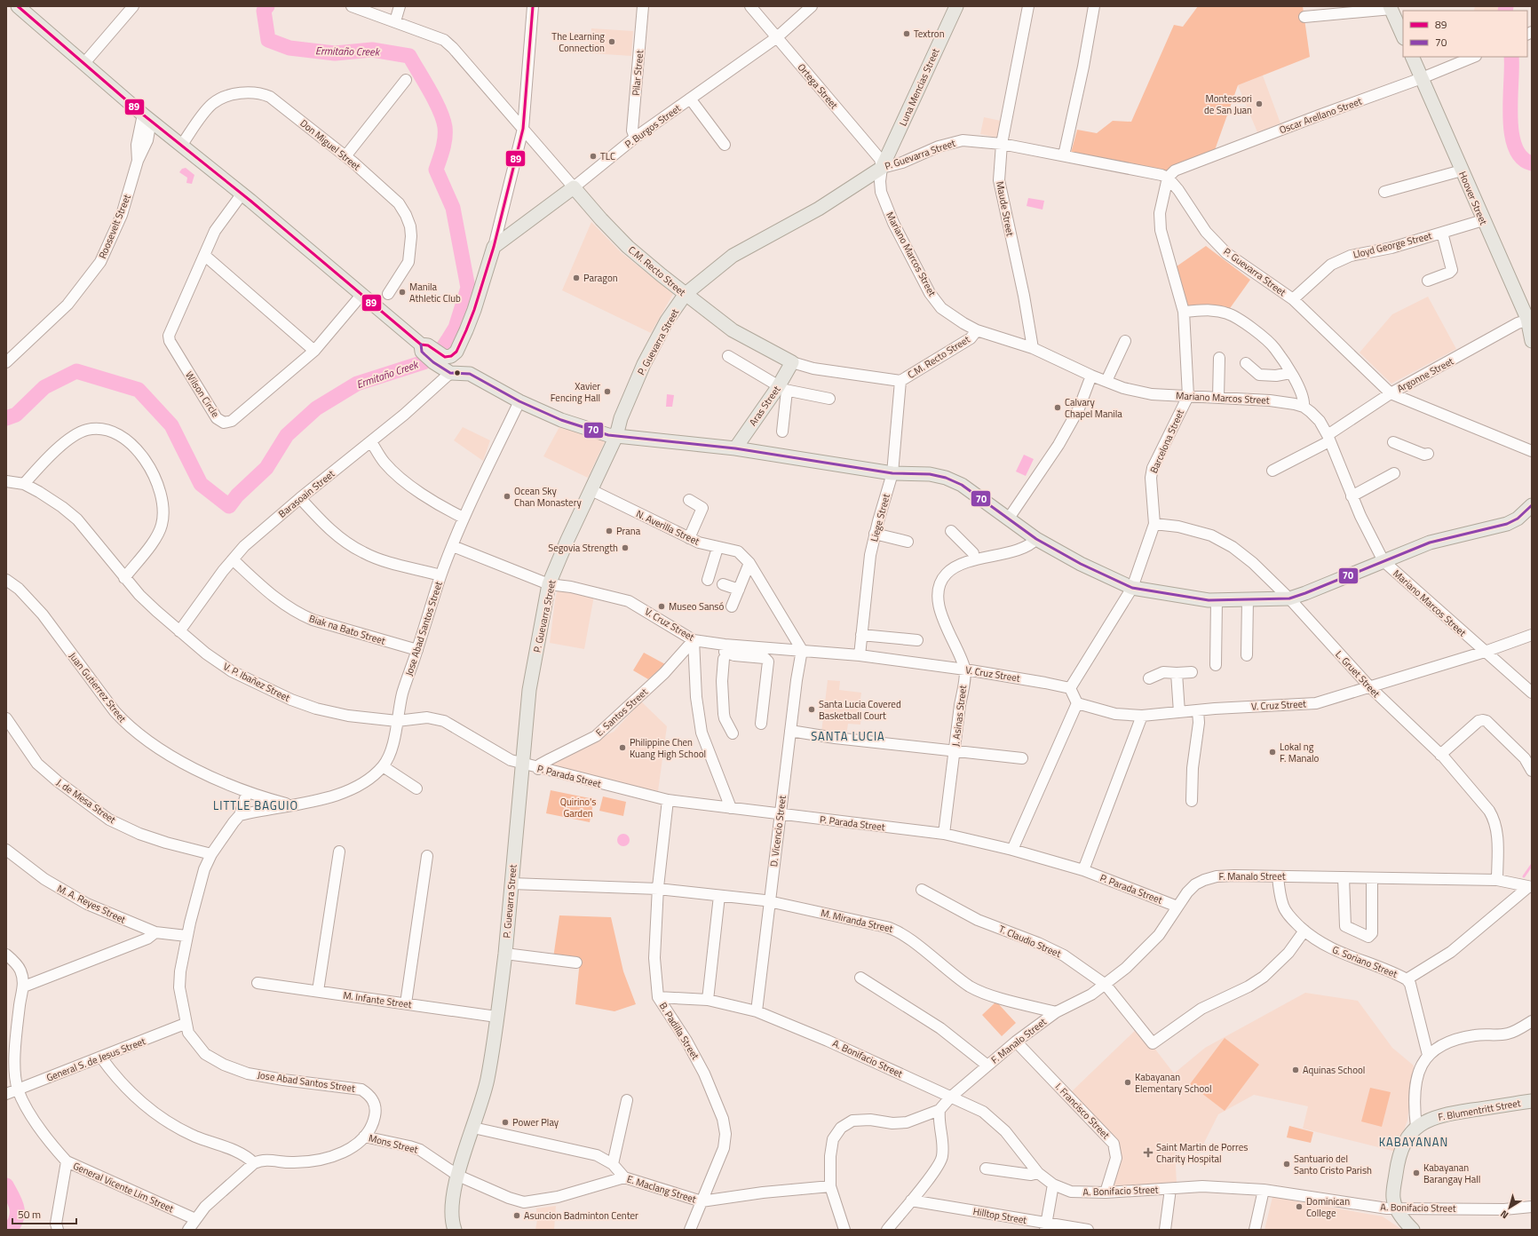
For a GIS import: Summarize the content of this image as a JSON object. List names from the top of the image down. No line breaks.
{"streets":{"main road":["Luna Mencias Street","P. Burgos Street","P. Guevarra Street","Hoover Street","C.M. Recto Street","Aras Street","F. Blumentritt Street"],"street":["Pilar Street","Ortega Street","Oscar Arellano Street","Don Miguel Street","Maude Street","Roosevelt Street","Lloyd George Street","Mariano Marcos Street","Argonne Street","Wilson Circle","Barcelona Street","Barasoain Street","Liege Street","N. Averilla Street","V. Cruz Street","Jose Abad Santos Street","Biak na Bato Street","L. Gruet Street","V. P. Ibañez Street","Juan Gutierrez Street","E. Santos Street","J. Asinas Street","P. Parada Street","J. de Mesa Street","D. Vicencio Street","F. Manalo Street","M. A. Reyes Street","M. Miranda Street","T. Claudio Street","G. Soriano Street","M. Infante Street","B. Padilla Street","A. Bonifacio Street","General S. de Jesus Street","I. Francisco Street","Mons Street","General Vicente Lim Street","E. Maclang Street","Hilltop Street"]},"crossings":[["Pilar Street","P. Burgos Street"],["Ortega Street","Luna Mencias Street"],["Ortega Street","P. Burgos Street"],["Ortega Street","P. Guevarra Street"],["Ortega Street","Mariano Marcos Street"],["Luna Mencias Street","P. Guevarra Street"],["Luna Mencias Street","Mariano Marcos Street"],["Oscar Arellano Street","P. Guevarra Street"],["Oscar Arellano Street","Hoover Street"],["Oscar Arellano Street","Barcelona Street"],["P. Burgos Street","C.M. Recto Street"],["P. Guevarra Street","Maude Street"],["P. Guevarra Street","Lloyd George Street"],["P. Guevarra Street","Mariano Marcos Street"],["P. Guevarra Street","C.M. Recto Street"],["P. Guevarra Street","Argonne Street"],["P. Guevarra Street","Barcelona Street"],["P. Guevarra Street","N. Averilla Street"],["P. Guevarra Street","V. Cruz Street"],["P. Guevarra Street","V. P. Ibañez Street"],["P. Guevarra Street","P. Parada Street"],["P. Guevarra Street","M. Miranda Street"],["P. Guevarra Street","M. Infante Street"],["P. Guevarra Street","Mons Street"],["P. Guevarra Street","E. Maclang Street"],["Hoover Street","Lloyd George Street"],["Hoover Street","Argonne Street"],["Maude Street","Mariano Marcos Street"],["Mariano Marcos Street","C.M. Recto Street"],["Mariano Marcos Street","Argonne Street"],["Mariano Marcos Street","Barcelona Street"],["Mariano Marcos Street","V. Cruz Street"],["C.M. Recto Street","Aras Street"],["C.M. Recto Street","Liege Street"],["Barcelona Street","V. Cruz Street"],["Barcelona Street","L. Gruet Street"],["Barasoain Street","Biak na Bato Street"],["Barasoain Street","V. P. Ibañez Street"],["Liege Street","V. Cruz Street"],["N. Averilla Street","V. Cruz Street"],["N. Averilla Street","D. Vicencio Street"],["V. Cruz Street","Jose Abad Santos Street"],["V. Cruz Street","L. Gruet Street"],["V. Cruz Street","E. Santos Street"],["V. Cruz Street","J. Asinas Street"],["V. Cruz Street","D. Vicencio Street"],["Jose Abad Santos Street","Biak na Bato Street"],["Jose Abad Santos Street","V. P. Ibañez Street"],["Jose Abad Santos Street","Juan Gutierrez Street"],["Jose Abad Santos Street","J. de Mesa Street"],["Jose Abad Santos Street","M. A. Reyes Street"],["Jose Abad Santos Street","General S. de Jesus Street"],["Jose Abad Santos Street","Mons Street"],["L. Gruet Street","F. Manalo Street"],["V. P. Ibañez Street","P. Parada Street"],["E. Santos Street","P. Parada Street"],["J. Asinas Street","P. Parada Street"],["P. Parada Street","D. Vicencio Street"],["P. Parada Street","F. Manalo Street"],["P. Parada Street","B. Padilla Street"],["D. Vicencio Street","M. Miranda Street"],["D. Vicencio Street","A. Bonifacio Street"],["F. Manalo Street","M. Miranda Street"],["F. Manalo Street","T. Claudio Street"],["F. Manalo Street","G. Soriano Street"],["F. Manalo Street","A. Bonifacio Street"],["F. Manalo Street","I. Francisco Street"],["M. Miranda Street","B. Padilla Street"],["T. Claudio Street","G. Soriano Street"],["B. Padilla Street","A. Bonifacio Street"],["B. Padilla Street","E. Maclang Street"],["A. Bonifacio Street","F. Blumentritt Street"],["A. Bonifacio Street","I. Francisco Street"],["General S. de Jesus Street","General Vicente Lim Street"],["Mons Street","E. Maclang Street"]],"districts":["SANTA LUCIA","LITTLE BAGUIO","KABAYANAN"],"water":["Ermitaño Creek"],"parks":["Quirino's Garden"],"places":{"other":["Textron","The Learning Connection","Montessori de San Juan","TLC","Paragon","Manila Athletic Club","Xavier Fencing Hall","Calvary Chapel Manila","Ocean Sky Chan Monastery","Prana","Segovia Strength","Museo Sansó","Santa Lucia Covered Basketball Court","Philippine Chen Kuang High School","Lokal ng F. Manalo","Aquinas School","Kabayanan Elementary School","Power Play","Santuario del Santo Cristo Parish","Kabayanan Barangay Hall","Dominican College","Asuncion Badminton Center"],"health":["Saint Martin de Porres Charity Hospital"]},"lines":["transit line 89","transit line 70"],"legend":["89","70"],"scale_bar":"50 m","north":"bottom left"}
